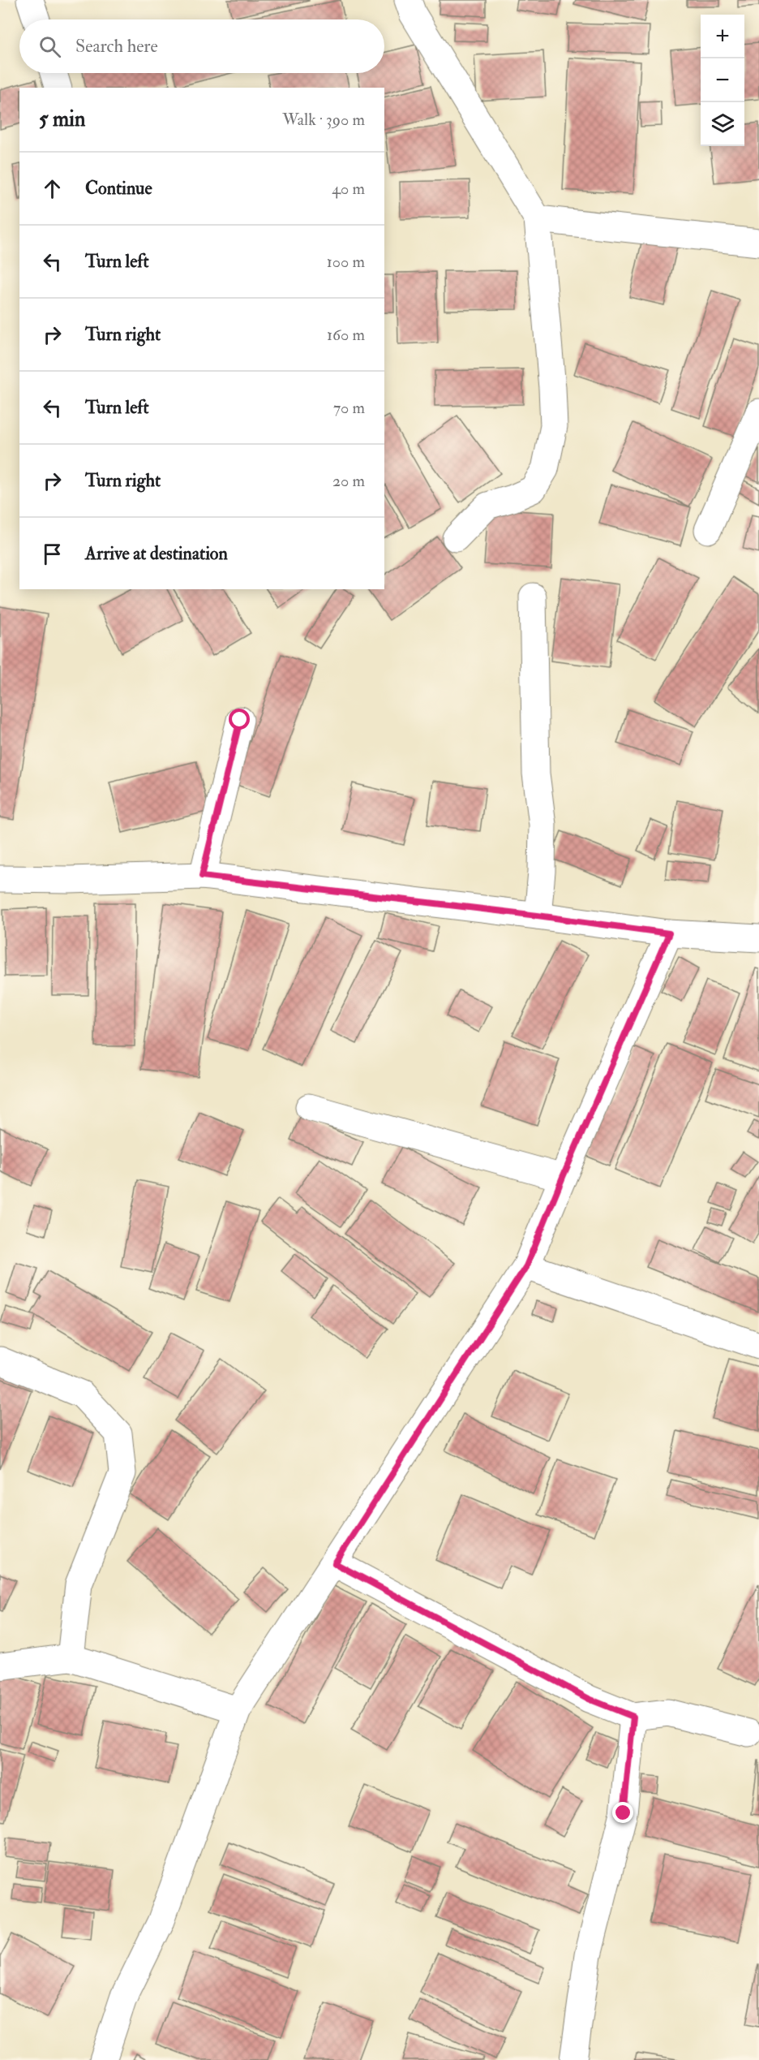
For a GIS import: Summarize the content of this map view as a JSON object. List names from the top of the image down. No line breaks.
{"page":{"map_buttons":["+","−"],"search":"Search here","heading":["5 min","Walk · 390 m"],"list":[["Continue","40 m"],["Turn left","100 m"],["Turn right","160 m"],["Turn left","70 m"],["Turn right","20 m"],"Arrive at destination"]}}
